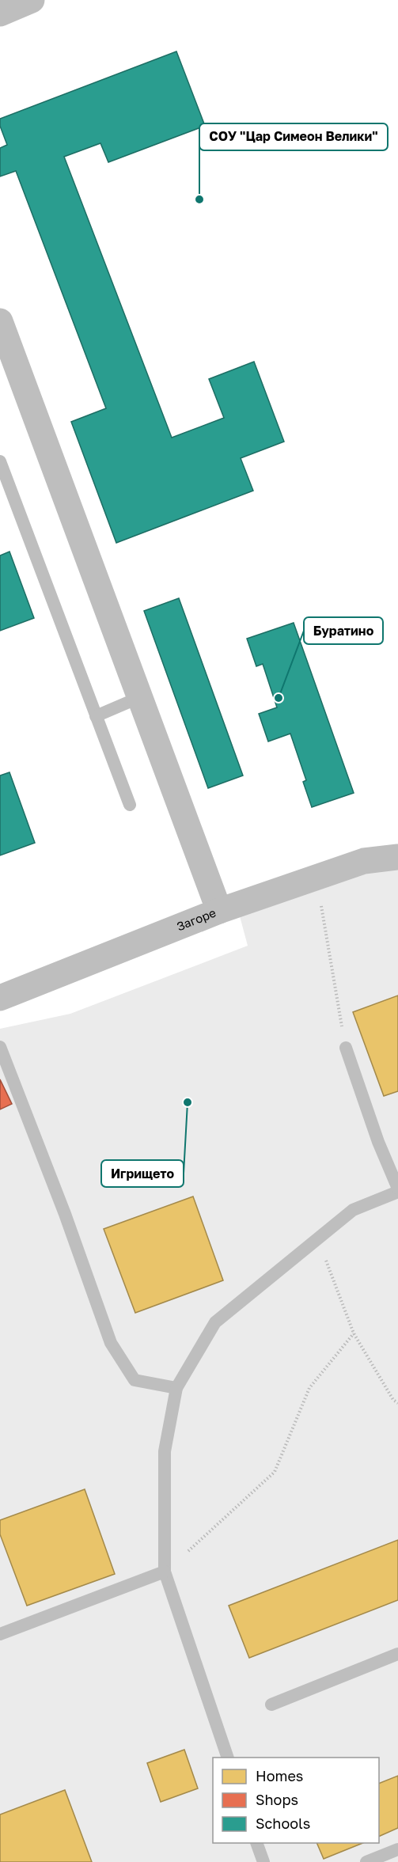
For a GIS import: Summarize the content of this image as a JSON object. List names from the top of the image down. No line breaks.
{"streets":{"street":["Загоре"]},"places":["СОУ \"Цар Симеон Велики\"","Буратино","Игрището"],"legend":["Homes","Shops","Schools"]}
